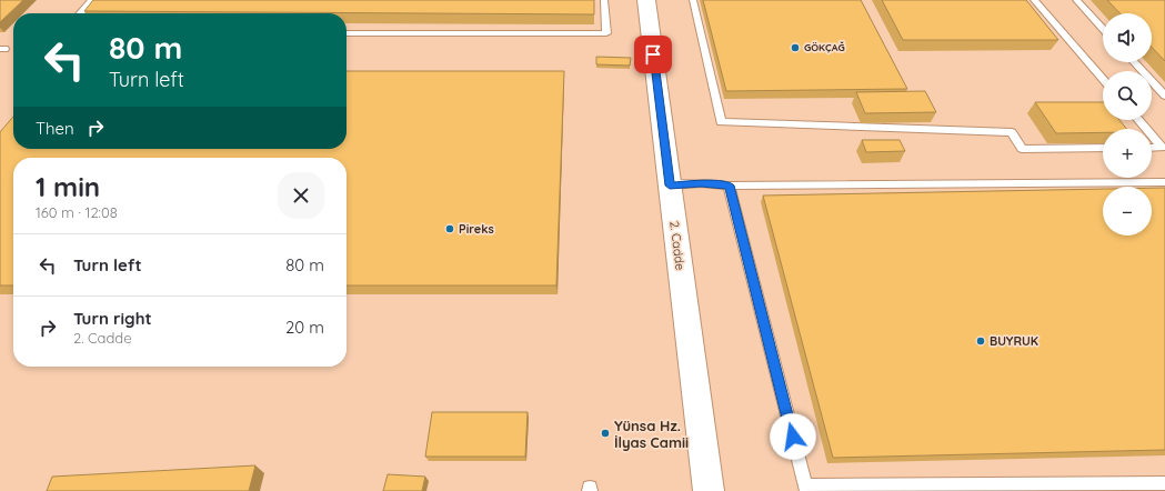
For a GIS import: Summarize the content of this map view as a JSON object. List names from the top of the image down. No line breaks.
{"streets":{"street":["2. Cadde"]},"places":["GÖKÇAĞ","Pireks","BUYRUK","Yünsa Hz. İlyas Camii"],"page":{"map_buttons":["+","−"],"turn":["80 m","Turn left"],"then":"Then","heading":["1 min","160 m · 12:08"],"list":[{"name":"Turn left","value":"80 m"},{"name":"Turn right","note":"2. Cadde","value":"20 m"}]}}
